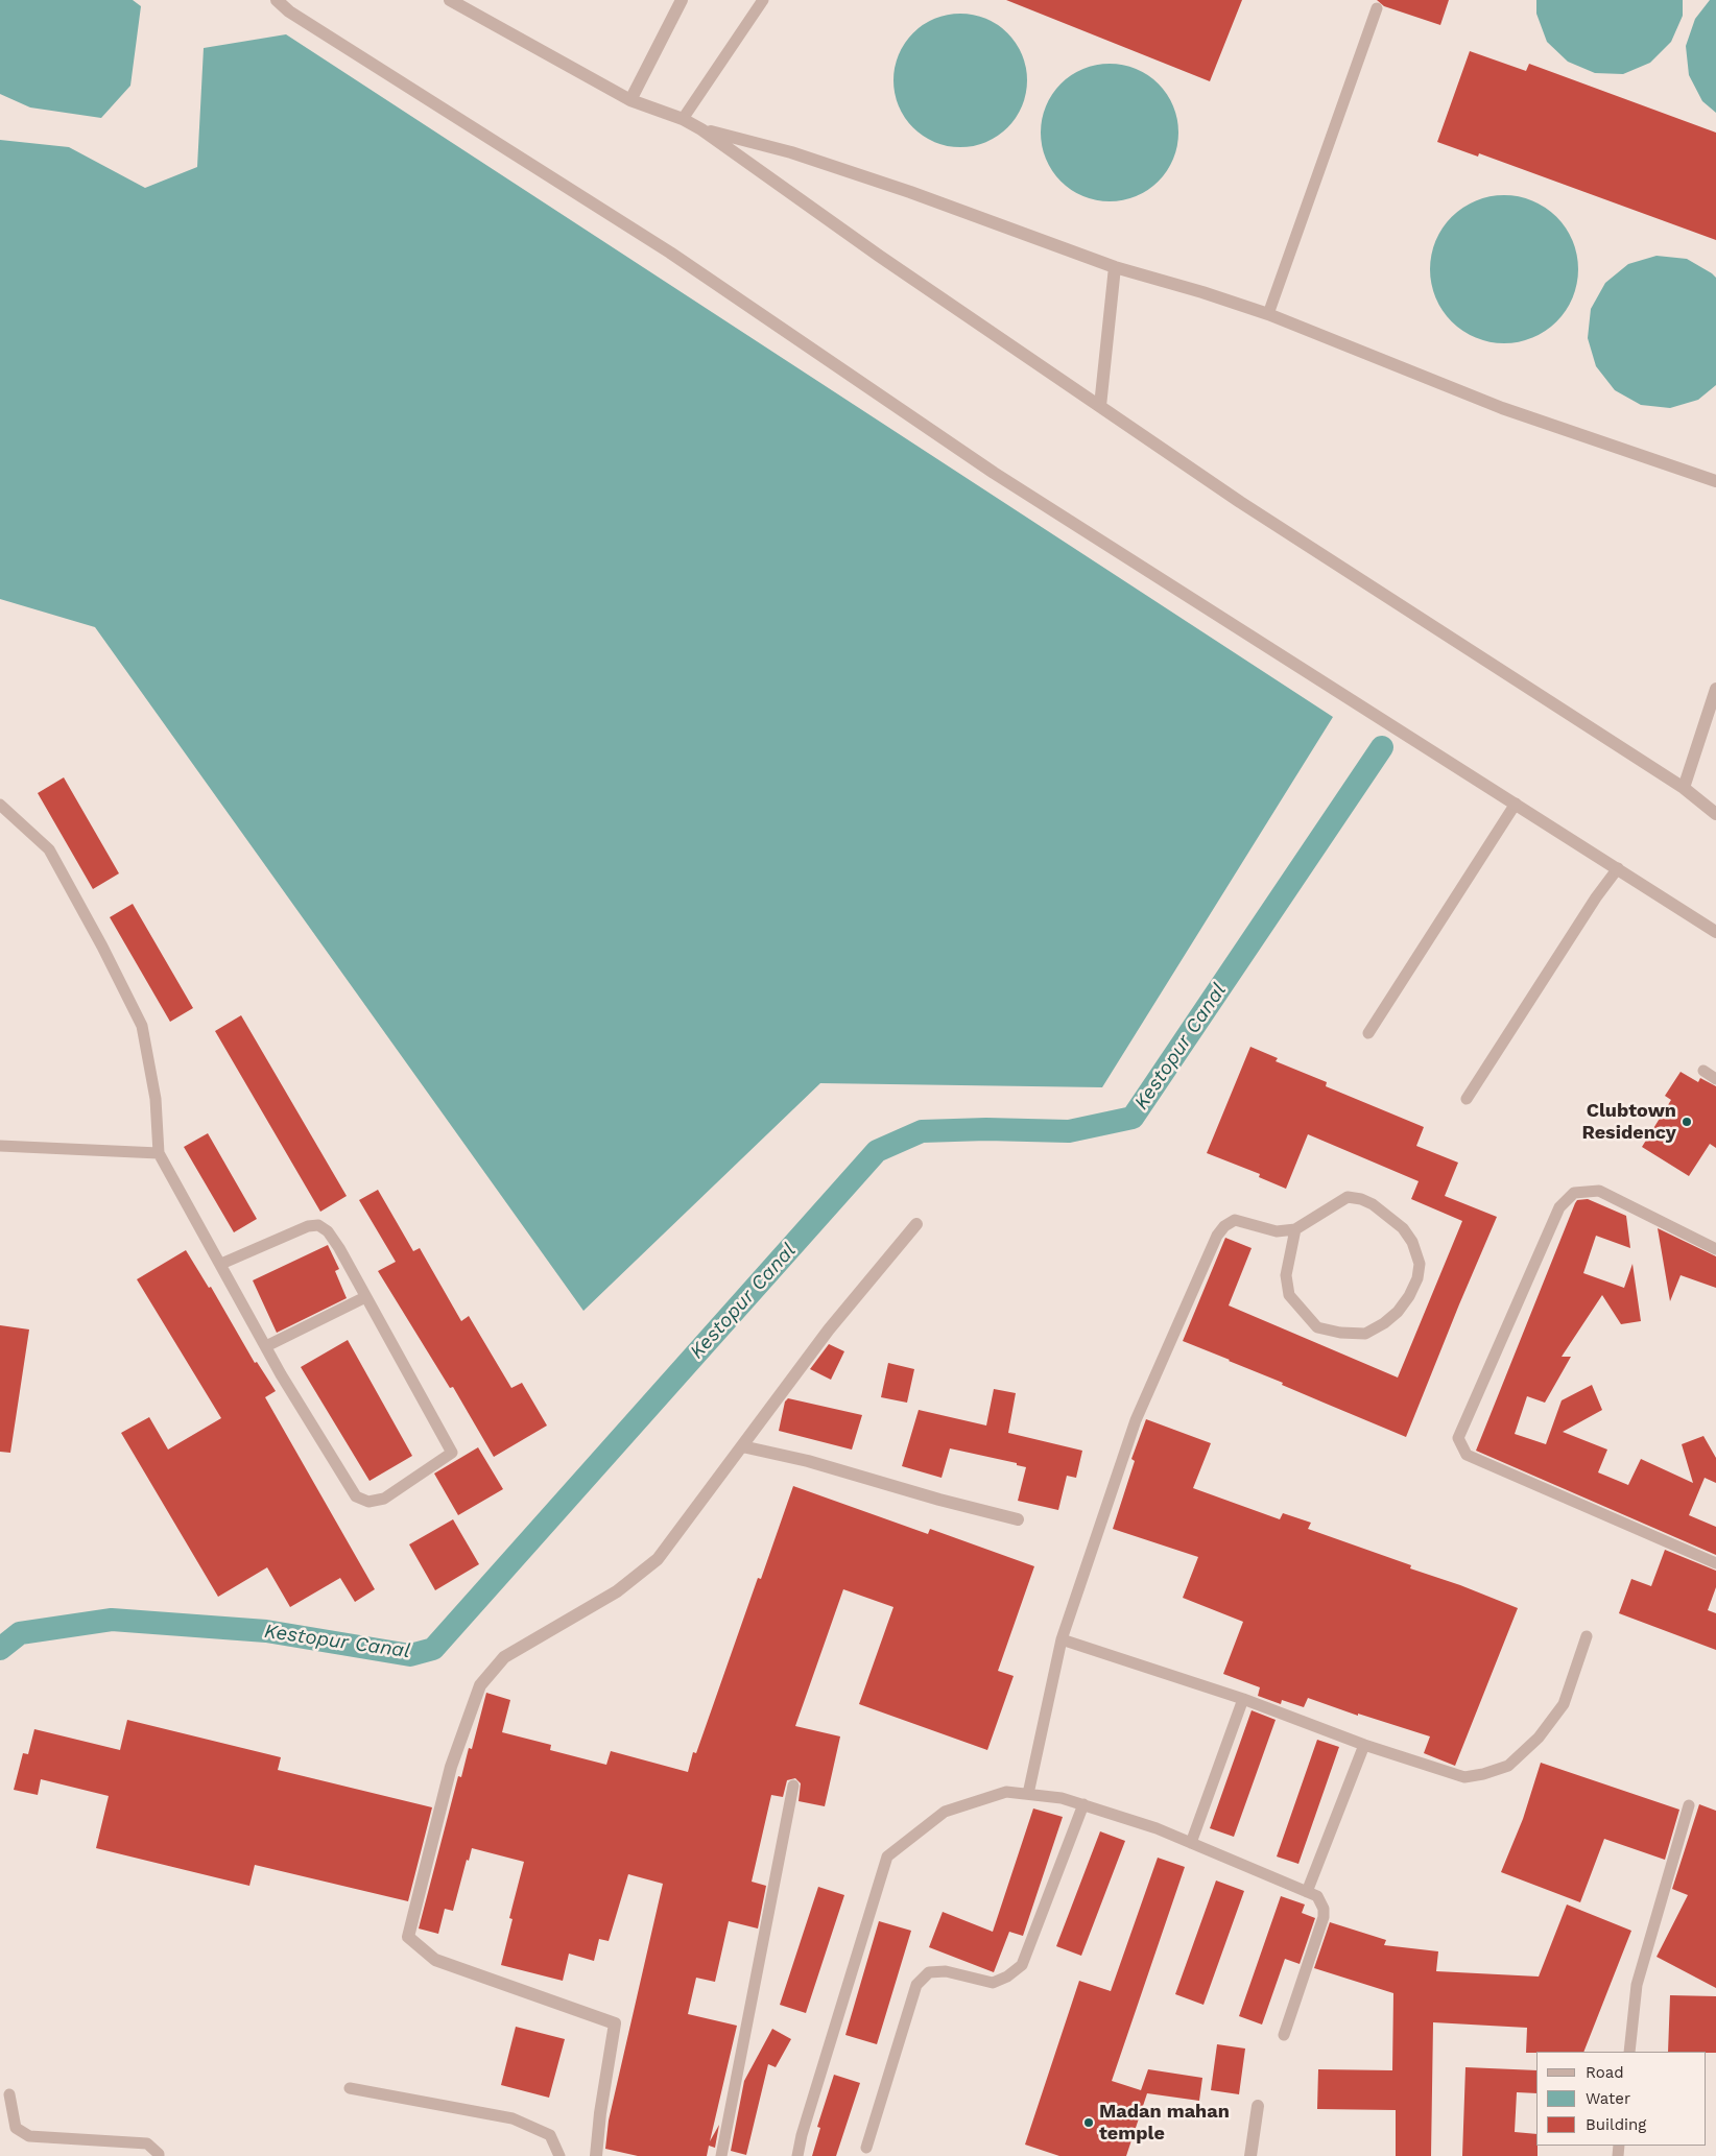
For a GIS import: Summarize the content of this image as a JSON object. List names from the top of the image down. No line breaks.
{"water":["Kestopur Canal"],"places":["Clubtown Residency","Madan mahan temple"],"legend":["Road","Water","Building"]}
